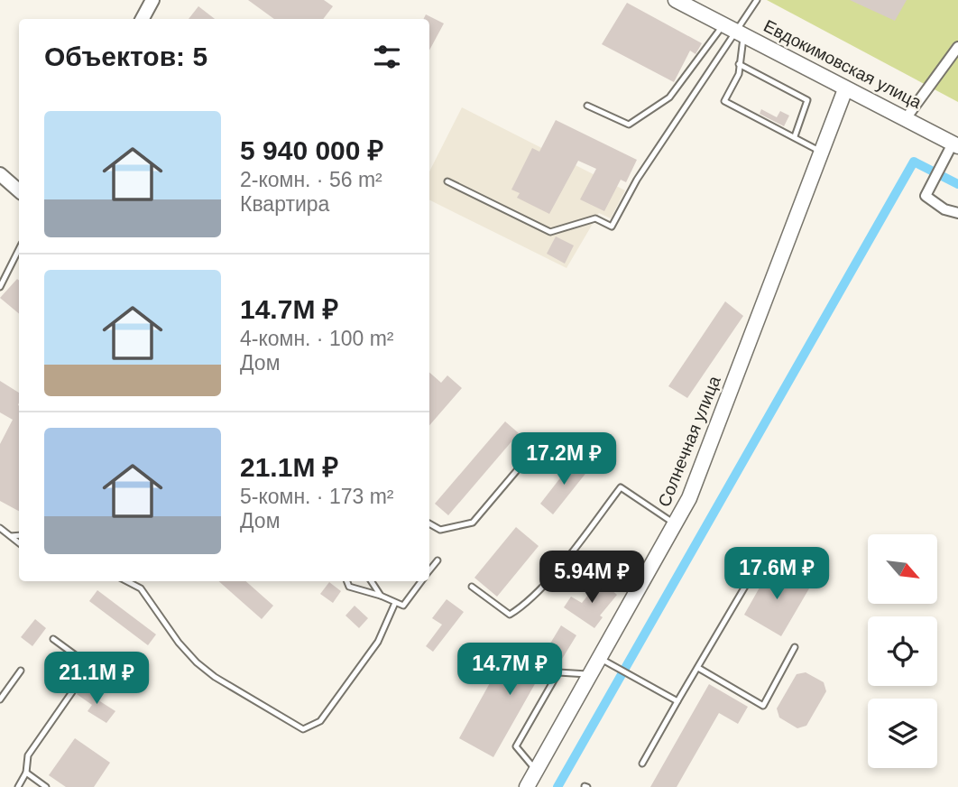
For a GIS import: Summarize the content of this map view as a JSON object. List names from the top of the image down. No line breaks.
{"streets":{"main road":["Евдокимовская улица","Солнечная улица"]},"crossings":[["Евдокимовская улица","Солнечная улица"]],"north":"bottom right","page":{"heading":"Объектов: 5","list":[{"name":"5 940 000 ₽","note":"2-комн. · 56 m² · Квартира"},{"name":"14.7M ₽","note":"4-комн. · 100 m² · Дом"},{"name":"21.1M ₽","note":"5-комн. · 173 m² · Дом"}],"price":["17.2M ₽","17.6M ₽","5.94M ₽","14.7M ₽","21.1M ₽"]}}
